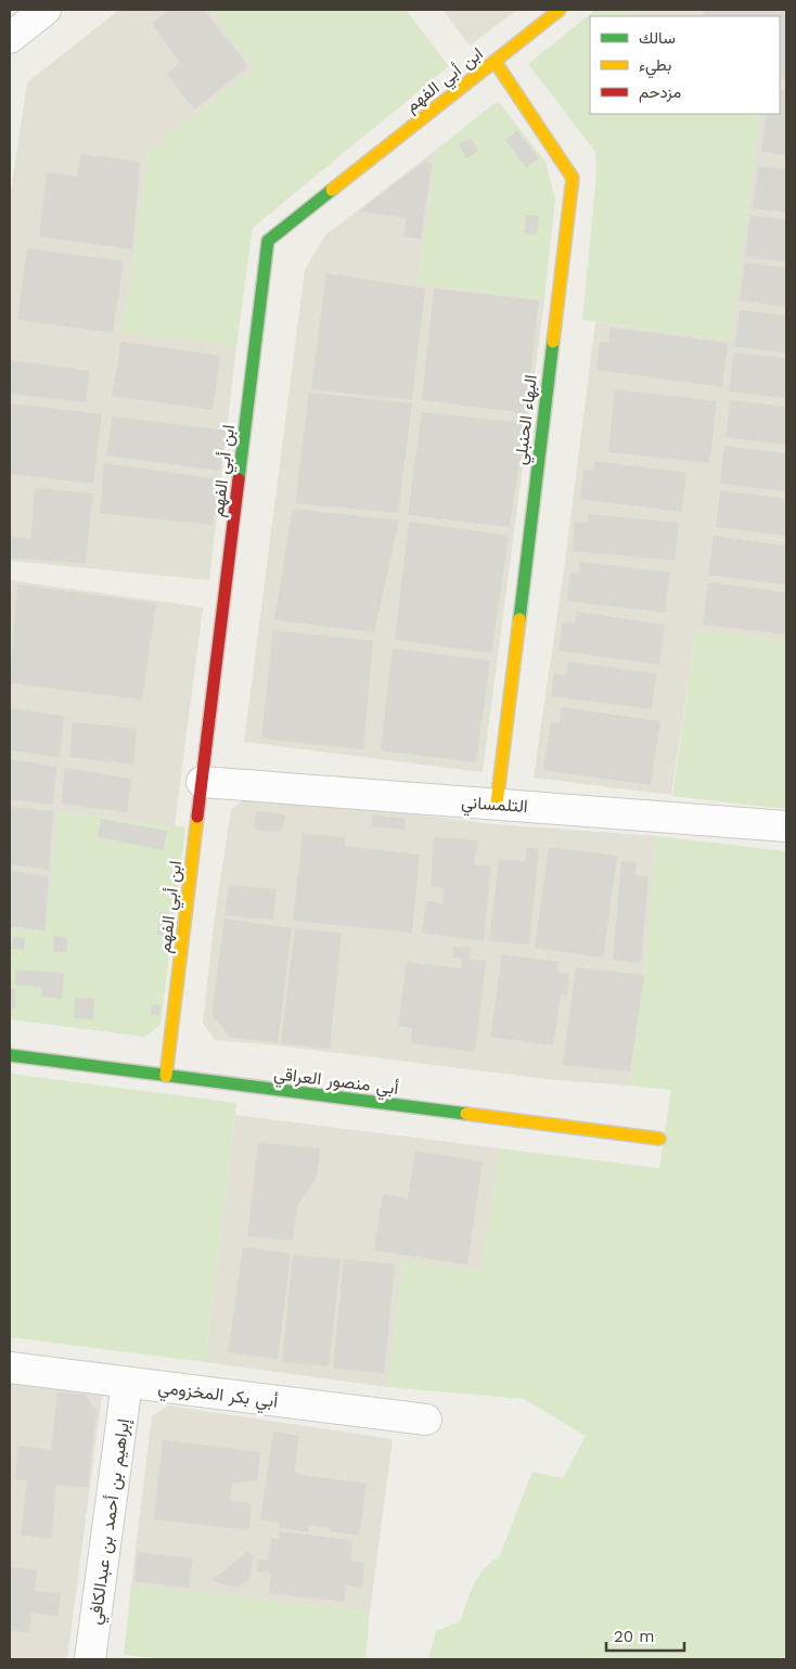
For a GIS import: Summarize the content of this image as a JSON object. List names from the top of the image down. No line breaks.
{"streets":{"street":["ابن أبي الفهم","البهاء الحنبلي","التلمساني","أبي منصور العراقي","أبي بكر المخزومي","إبراهيم بن أحمد بن عبدالكافي"]},"crossings":[["ابن أبي الفهم","البهاء الحنبلي"],["ابن أبي الفهم","التلمساني"],["ابن أبي الفهم","أبي منصور العراقي"],["البهاء الحنبلي","التلمساني"],["أبي بكر المخزومي","إبراهيم بن أحمد بن عبدالكافي"]],"legend":["سالك","بطيء","مزدحم"],"scale_bar":"20 m"}
